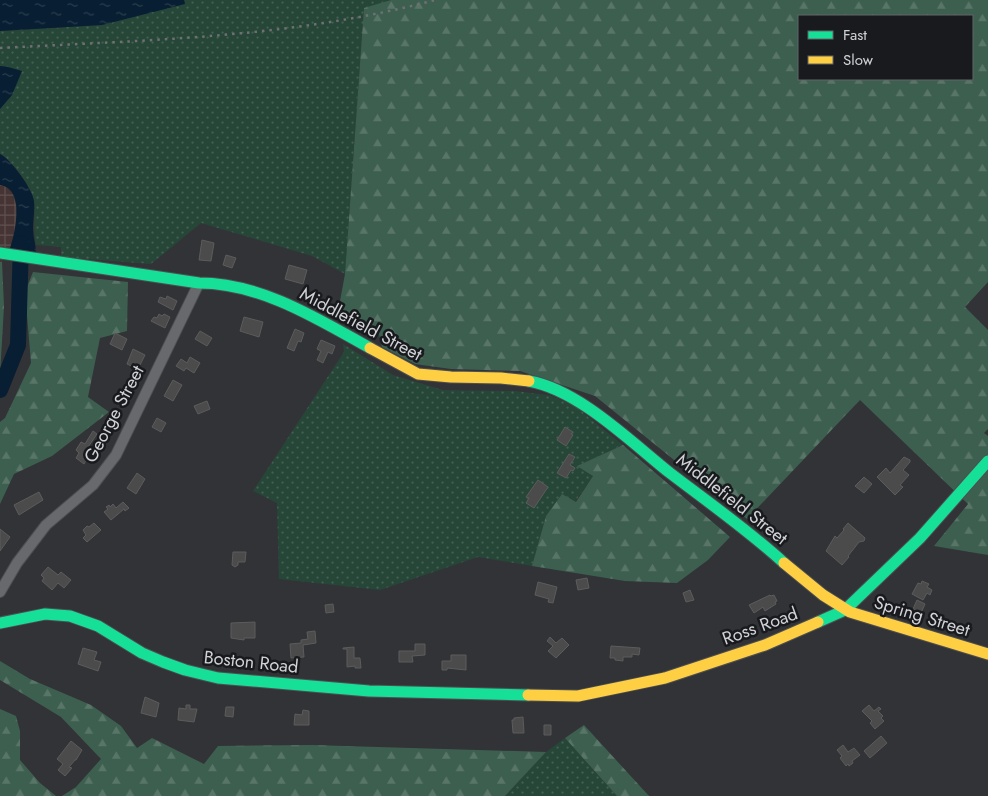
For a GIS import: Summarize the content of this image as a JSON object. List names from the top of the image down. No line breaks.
{"streets":{"street":["Middlefield Street","George Street","Spring Street","Ross Road","Boston Road"]},"crossings":[["Middlefield Street","George Street"],["Middlefield Street","Spring Street"],["Middlefield Street","Ross Road"],["Spring Street","Ross Road"],["Ross Road","Boston Road"]],"legend":["Fast","Slow"]}
